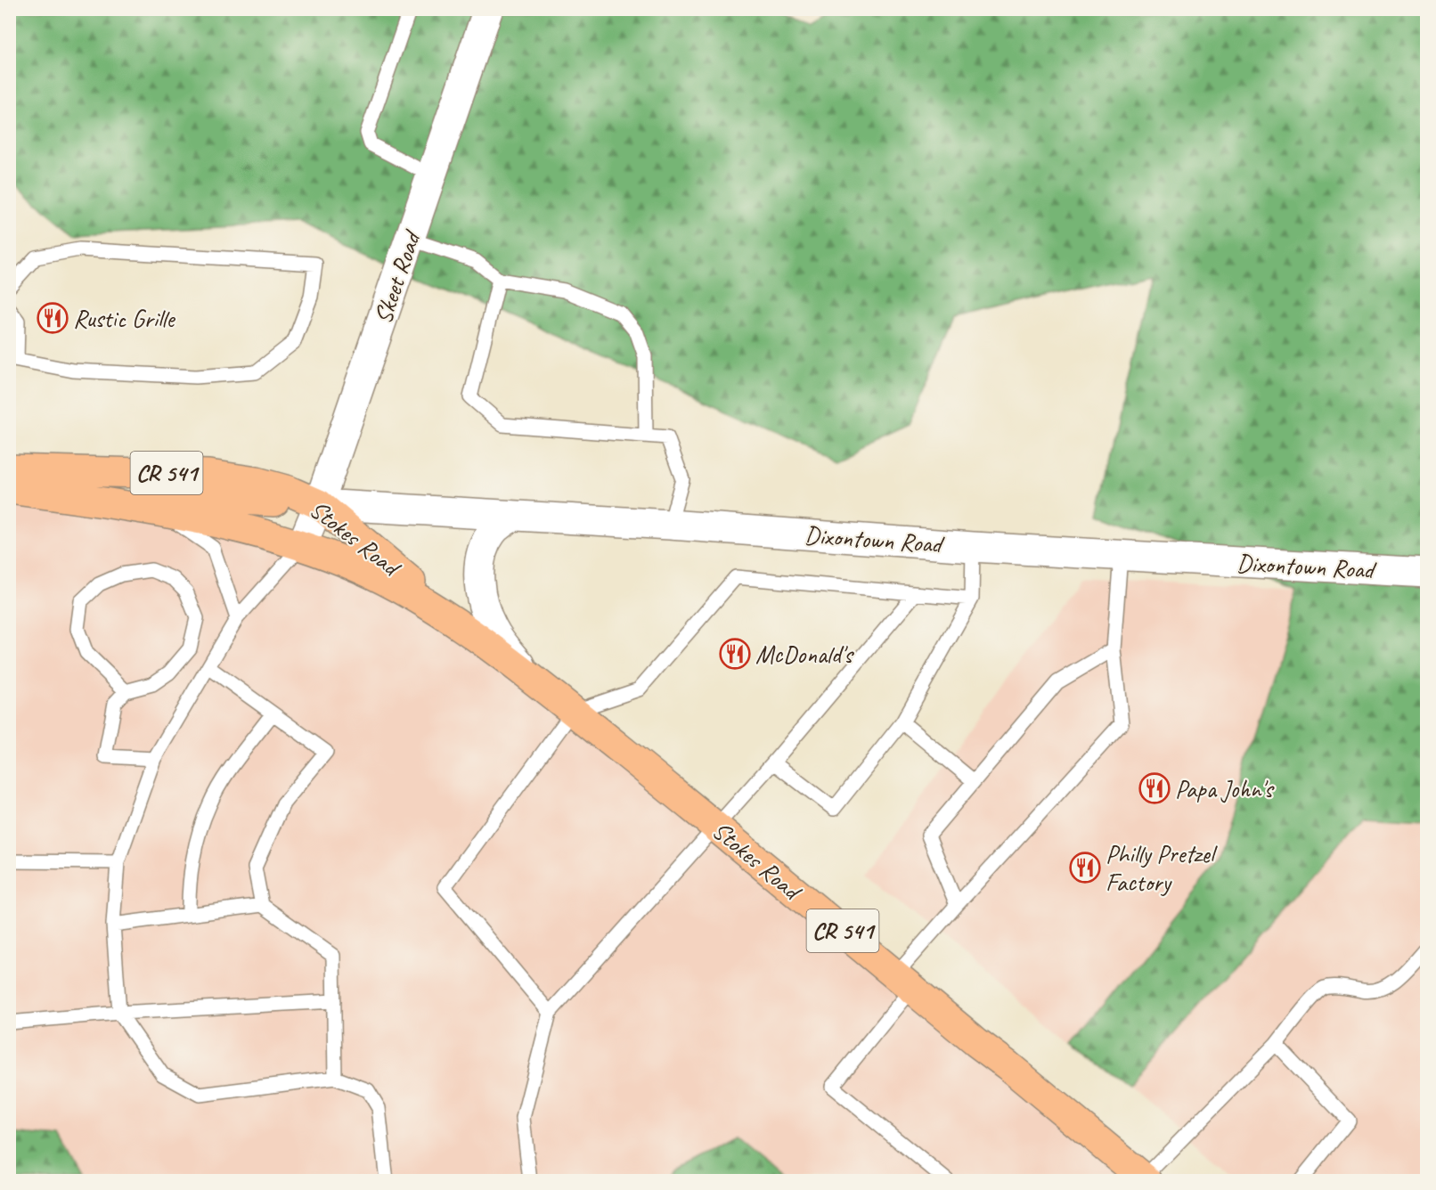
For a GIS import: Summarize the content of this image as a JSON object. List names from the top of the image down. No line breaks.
{"streets":{"main road":["CR 541","Stokes Road"],"street":["Skeet Road","Dixontown Road"]},"crossings":[["Skeet Road","Stokes Road"],["Skeet Road","Dixontown Road"],["Stokes Road","Dixontown Road"]],"places":{"restaurant":["Rustic Grille","McDonald's","Papa John's","Philly Pretzel Factory"]}}
